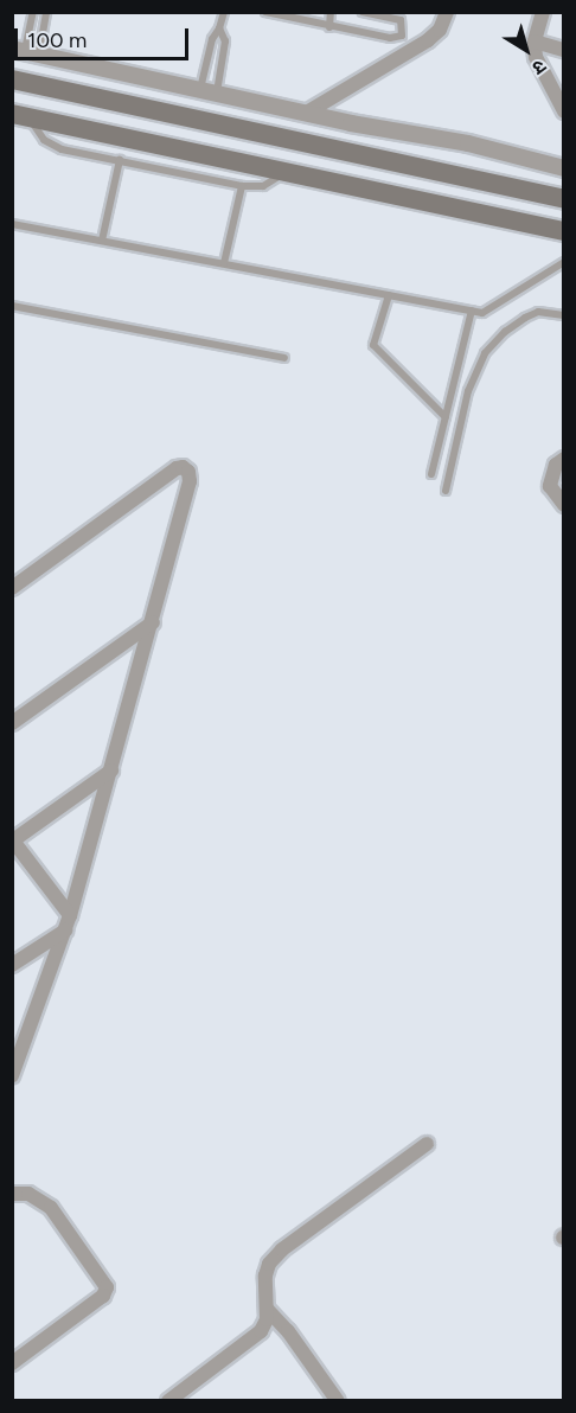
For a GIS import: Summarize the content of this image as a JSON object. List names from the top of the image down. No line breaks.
{"scale_bar":"100 m","north":"bottom right"}
